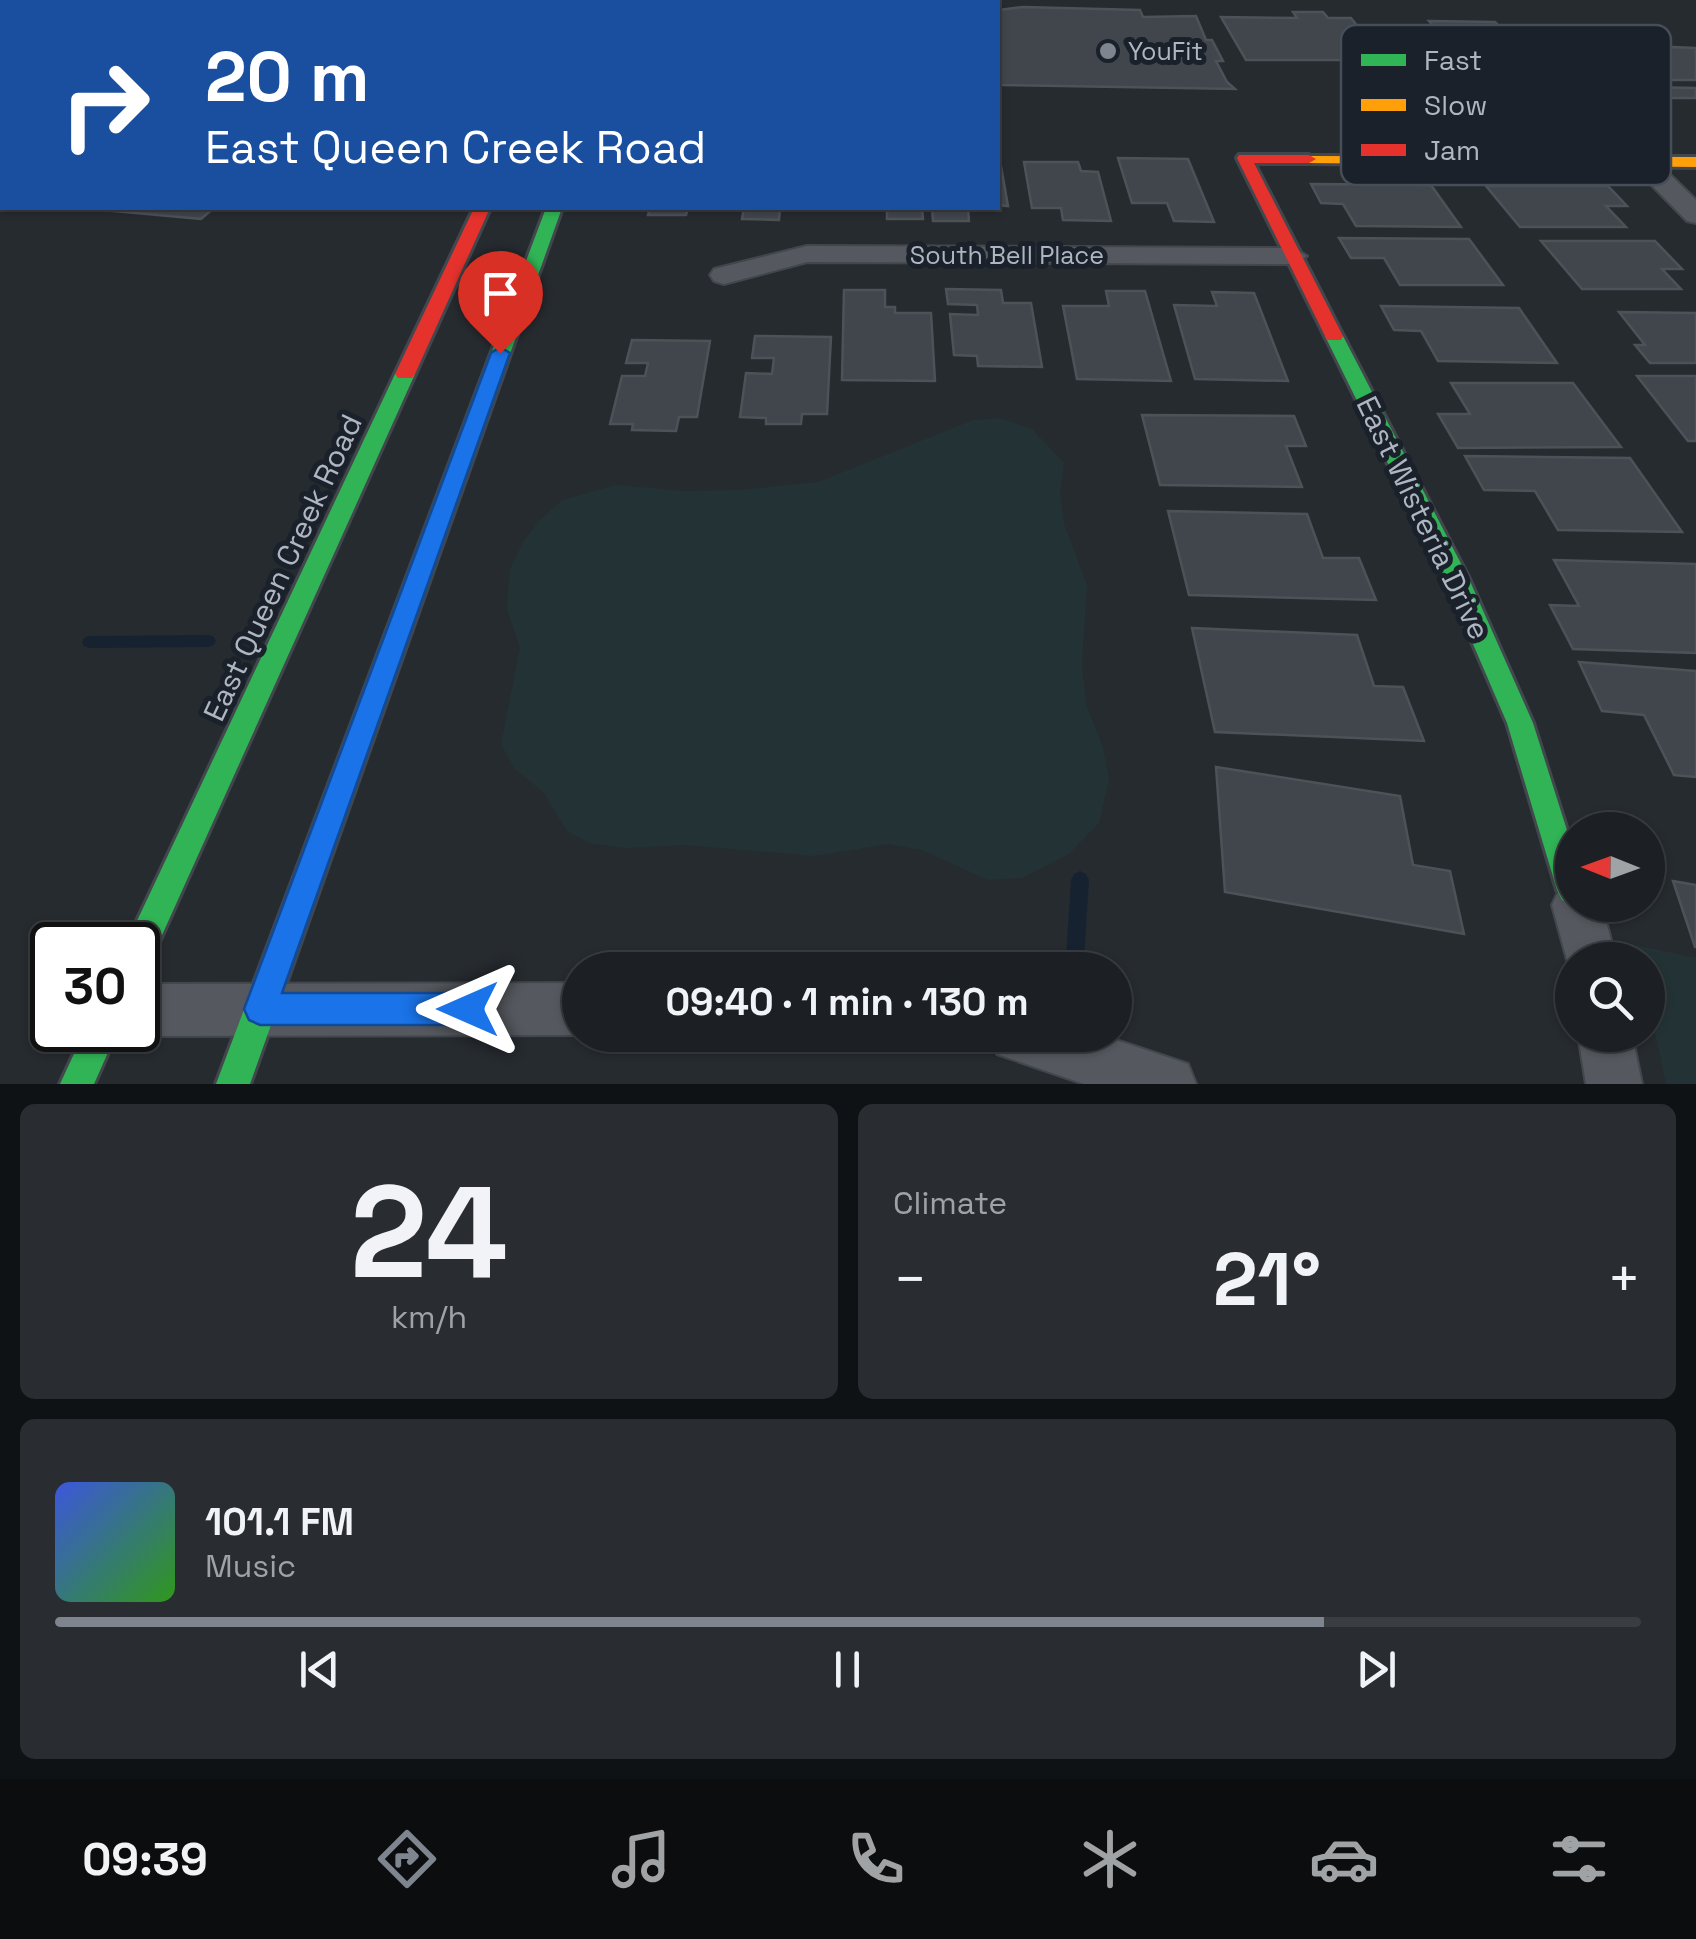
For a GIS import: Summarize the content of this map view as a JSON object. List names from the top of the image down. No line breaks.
{"streets":{"main road":["East Wisteria Drive","East Queen Creek Road"],"street":["South Bell Place"]},"crossings":[["South Bell Place","East Wisteria Drive"]],"places":["YouFit"],"legend":["Fast","Slow","Jam"],"north":"left","page":{"turn":["20 m","East Queen Creek Road"],"limit":"30","trip":"09:40 · 1 min · 130 m","tile":[["24","km/h"],"Climate"],"heat":["−","21°","+"],"song":["101.1 FM","Music"],"tabs":"09:39"}}
